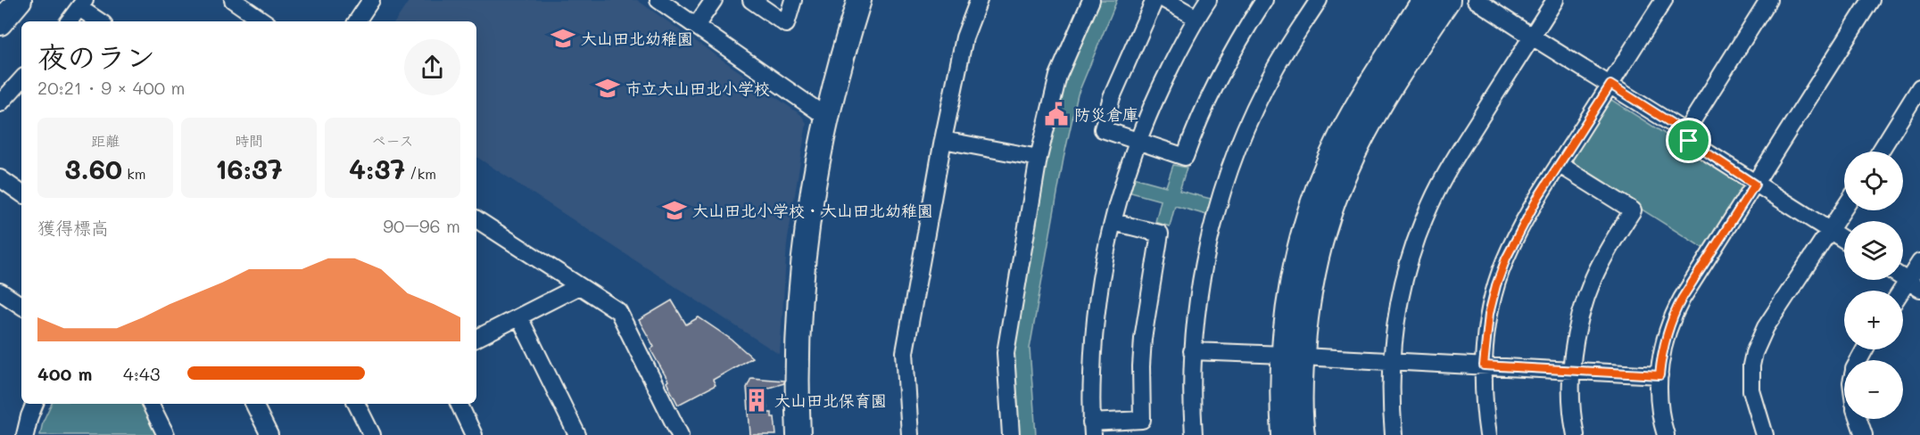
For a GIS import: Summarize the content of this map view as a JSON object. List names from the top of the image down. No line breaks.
{"places":{"school or university":["大山田北幼稚園","市立大山田北小学校","大山田北小学校・大山田北幼稚園"],"public building":["防災倉庫"],"building":["大山田北保育園"]},"page":{"heading":["夜のラン","20:21 · 9 × 400 m"],"stats":[["距離","3.60 km"],["時間","16:37"],["ペース","4:37 /km"]],"map_buttons":["+","−"],"chart":["獲得標高","90–96 m"],"list":[{"name":"400 m","note":"4:43"}]}}
